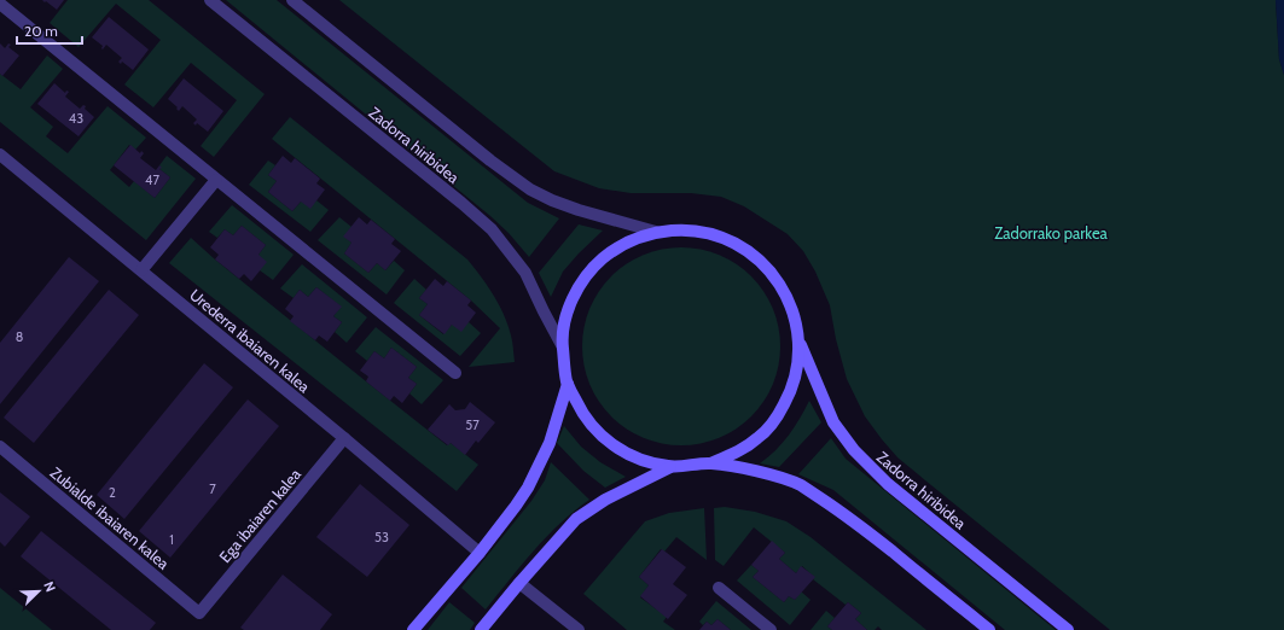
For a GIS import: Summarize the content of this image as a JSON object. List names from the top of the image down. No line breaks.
{"streets":{"main road":["Zadorra hiribidea"],"street":["Urederra ibaiaren kalea","Ega ibaiaren kalea","Zubialde ibaiaren kalea"]},"crossings":[["Urederra ibaiaren kalea","Ega ibaiaren kalea"],["Ega ibaiaren kalea","Zubialde ibaiaren kalea"]],"parks":["Zadorrako parkea"],"house_numbers":["43","47","8","57","7","2","53","1"],"scale_bar":"20 m","north":"top right"}
